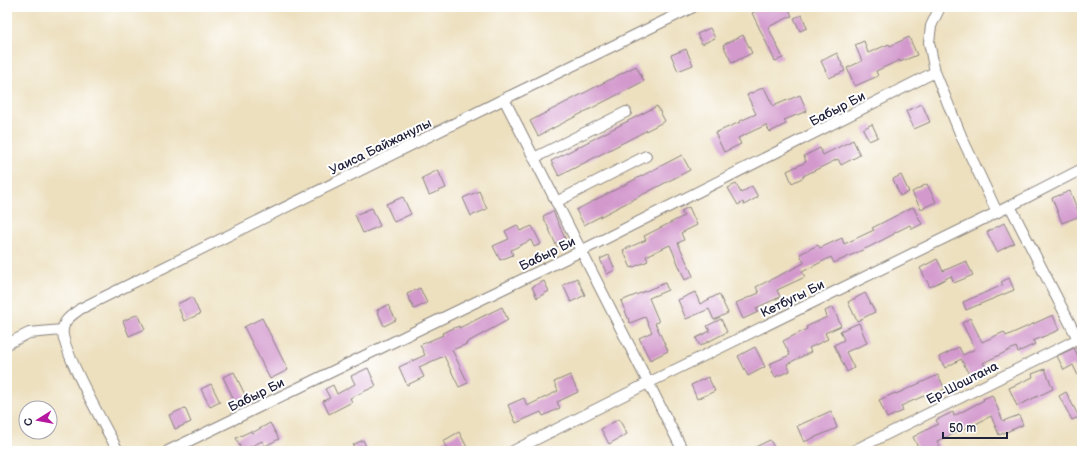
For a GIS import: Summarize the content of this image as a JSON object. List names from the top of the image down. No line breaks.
{"streets":{"street":["Бабыр Би","Уаиса Байжанулы","Кетбугы Би","Ер-Шоштана"]},"scale_bar":"50 m","north":"left"}
